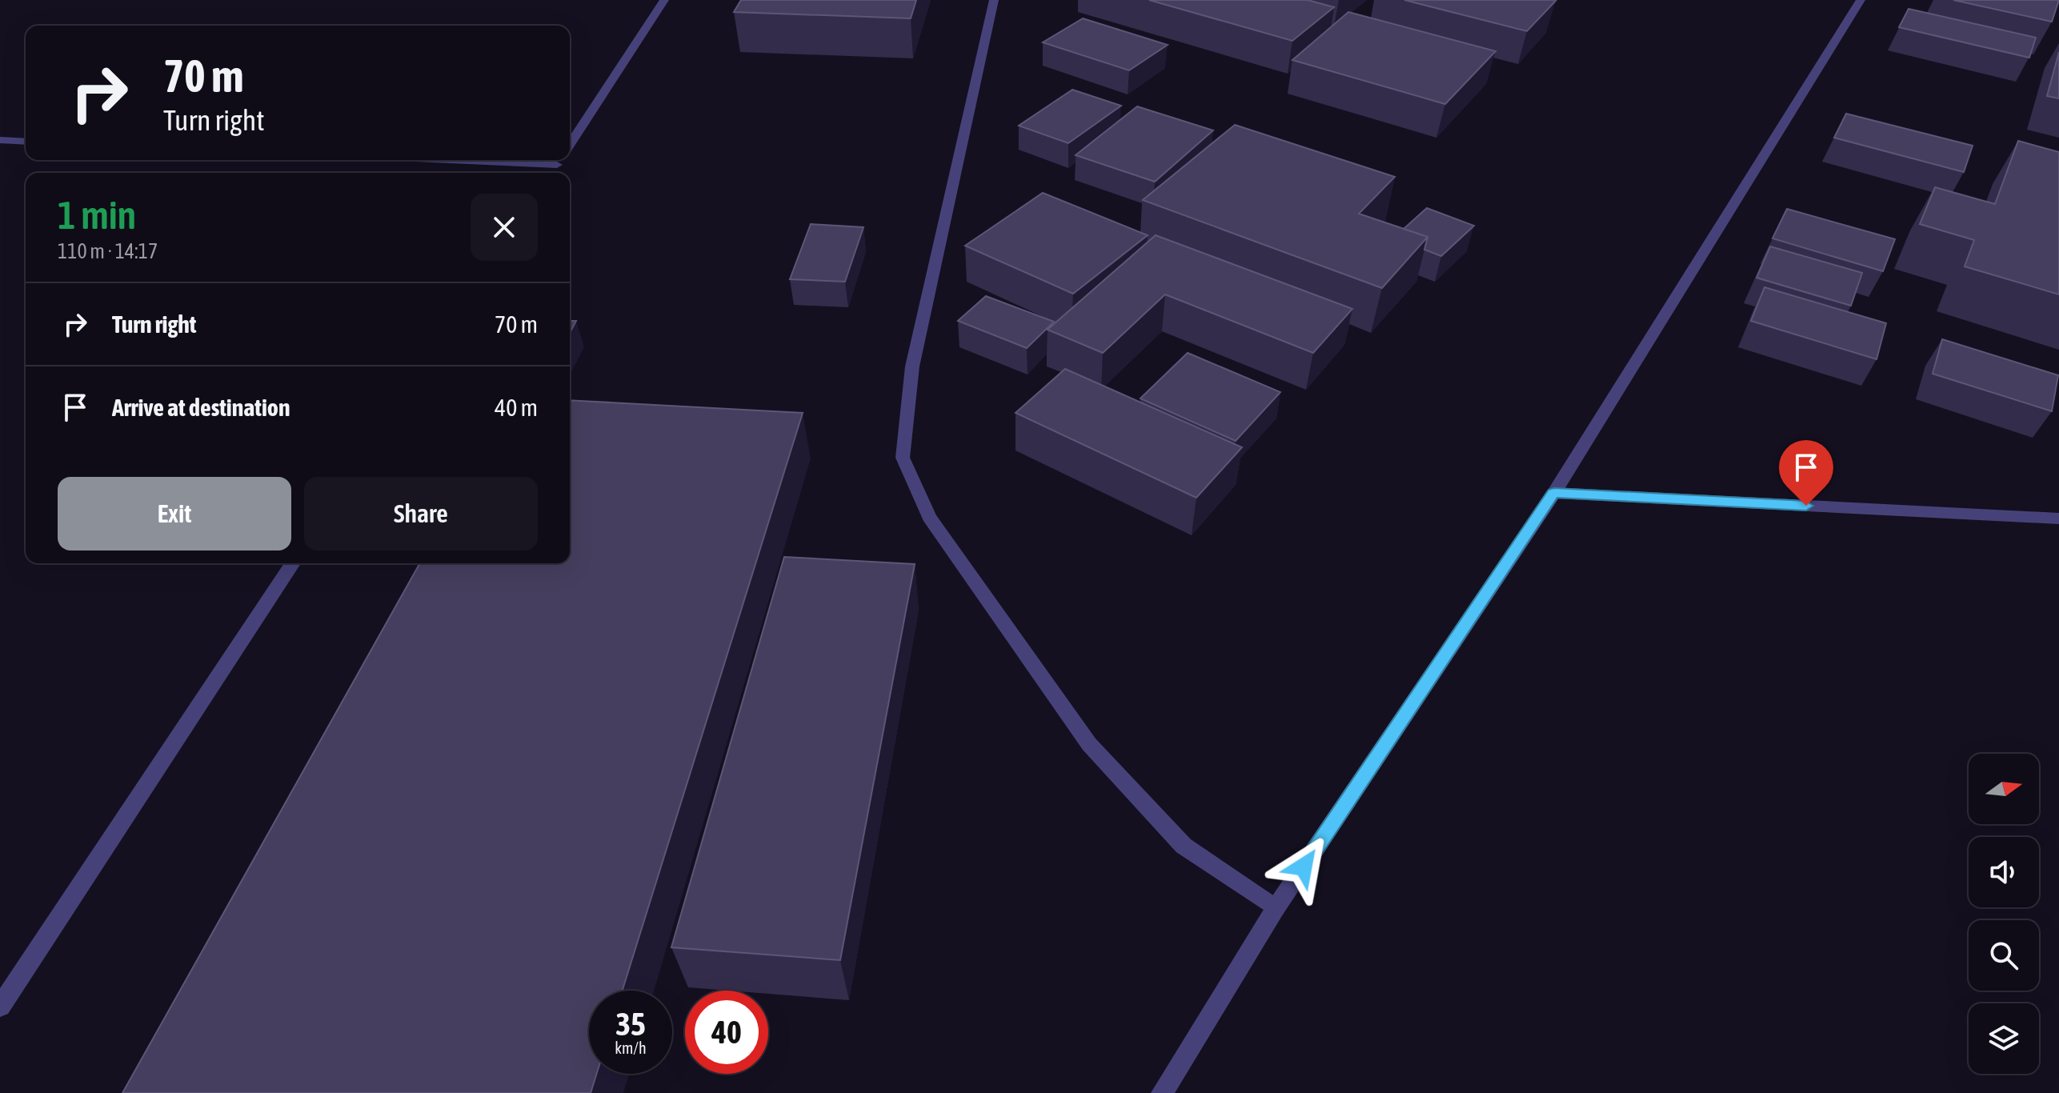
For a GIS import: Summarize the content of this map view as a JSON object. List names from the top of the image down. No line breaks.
{"north":"right","page":{"turn":["70 m","Turn right"],"heading":["1 min","110 m · 14:17"],"list":[{"name":"Turn right","value":"70 m"},{"name":"Arrive at destination","value":"40 m"}],"buttons":["Exit","Share"],"speed":"35 km/h","limit":"40"}}
